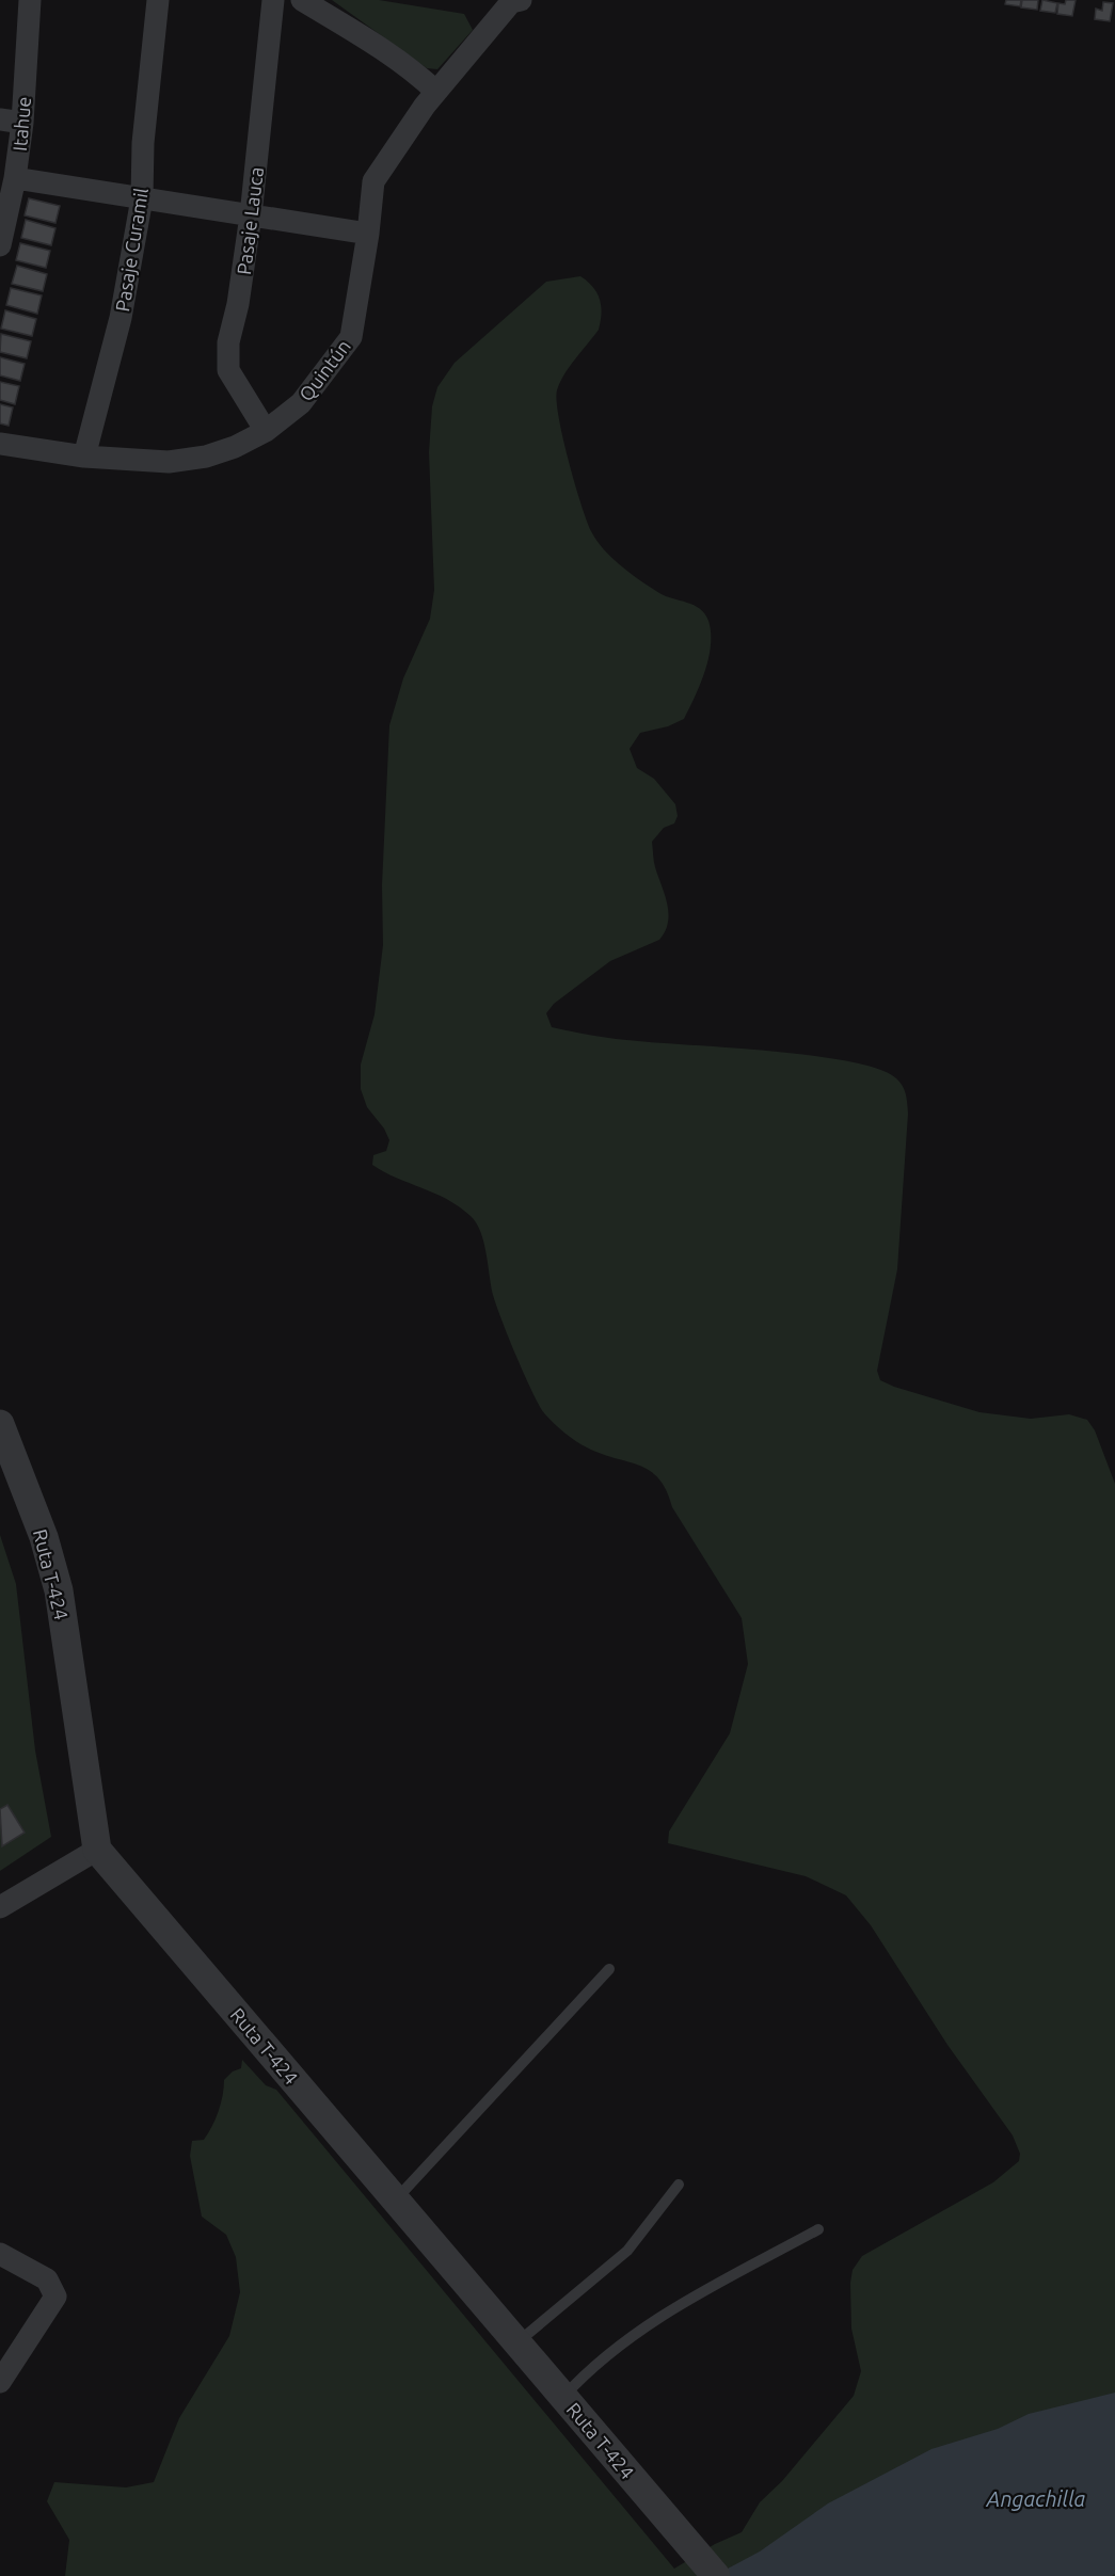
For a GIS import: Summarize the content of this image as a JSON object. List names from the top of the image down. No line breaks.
{"streets":{"street":["Itahue","Pasaje Lauca","Pasaje Curamil","Quintún","Ruta T-424"]},"crossings":[["Pasaje Lauca","Quintún"],["Pasaje Curamil","Quintún"]],"water":["Angachilla"]}
